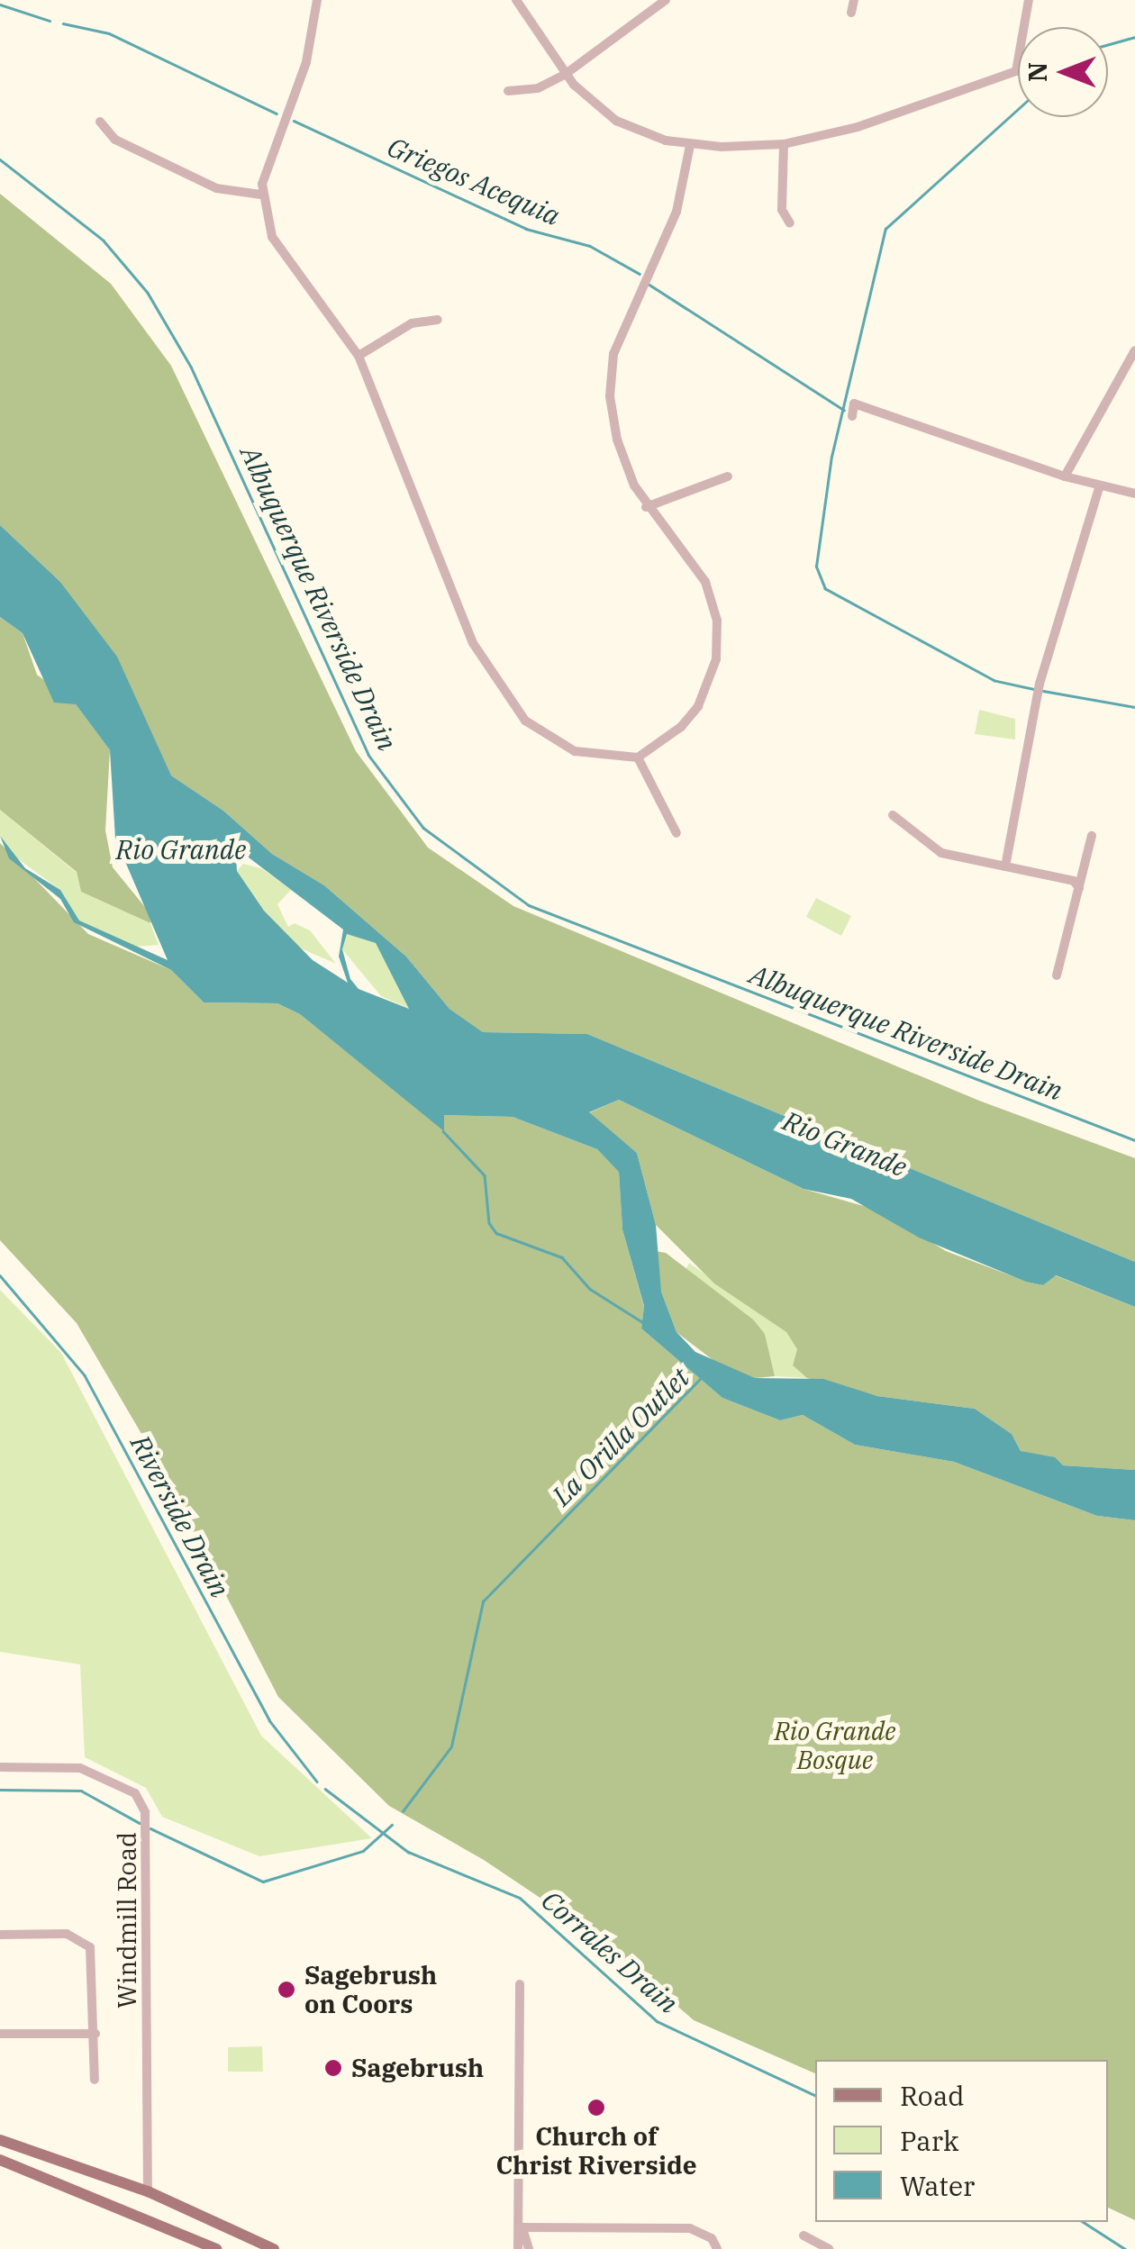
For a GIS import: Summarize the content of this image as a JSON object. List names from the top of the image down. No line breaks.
{"streets":{"street":["Windmill Road"]},"water":["Griegos Acequia","Albuquerque Riverside Drain","Rio Grande","La Orilla Outlet","Riverside Drain","Corrales Drain"],"parks":["Rio Grande Bosque"],"places":["Sagebrush on Coors","Sagebrush","Church of Christ Riverside"],"legend":["Road","Park","Water"],"north":"left"}
